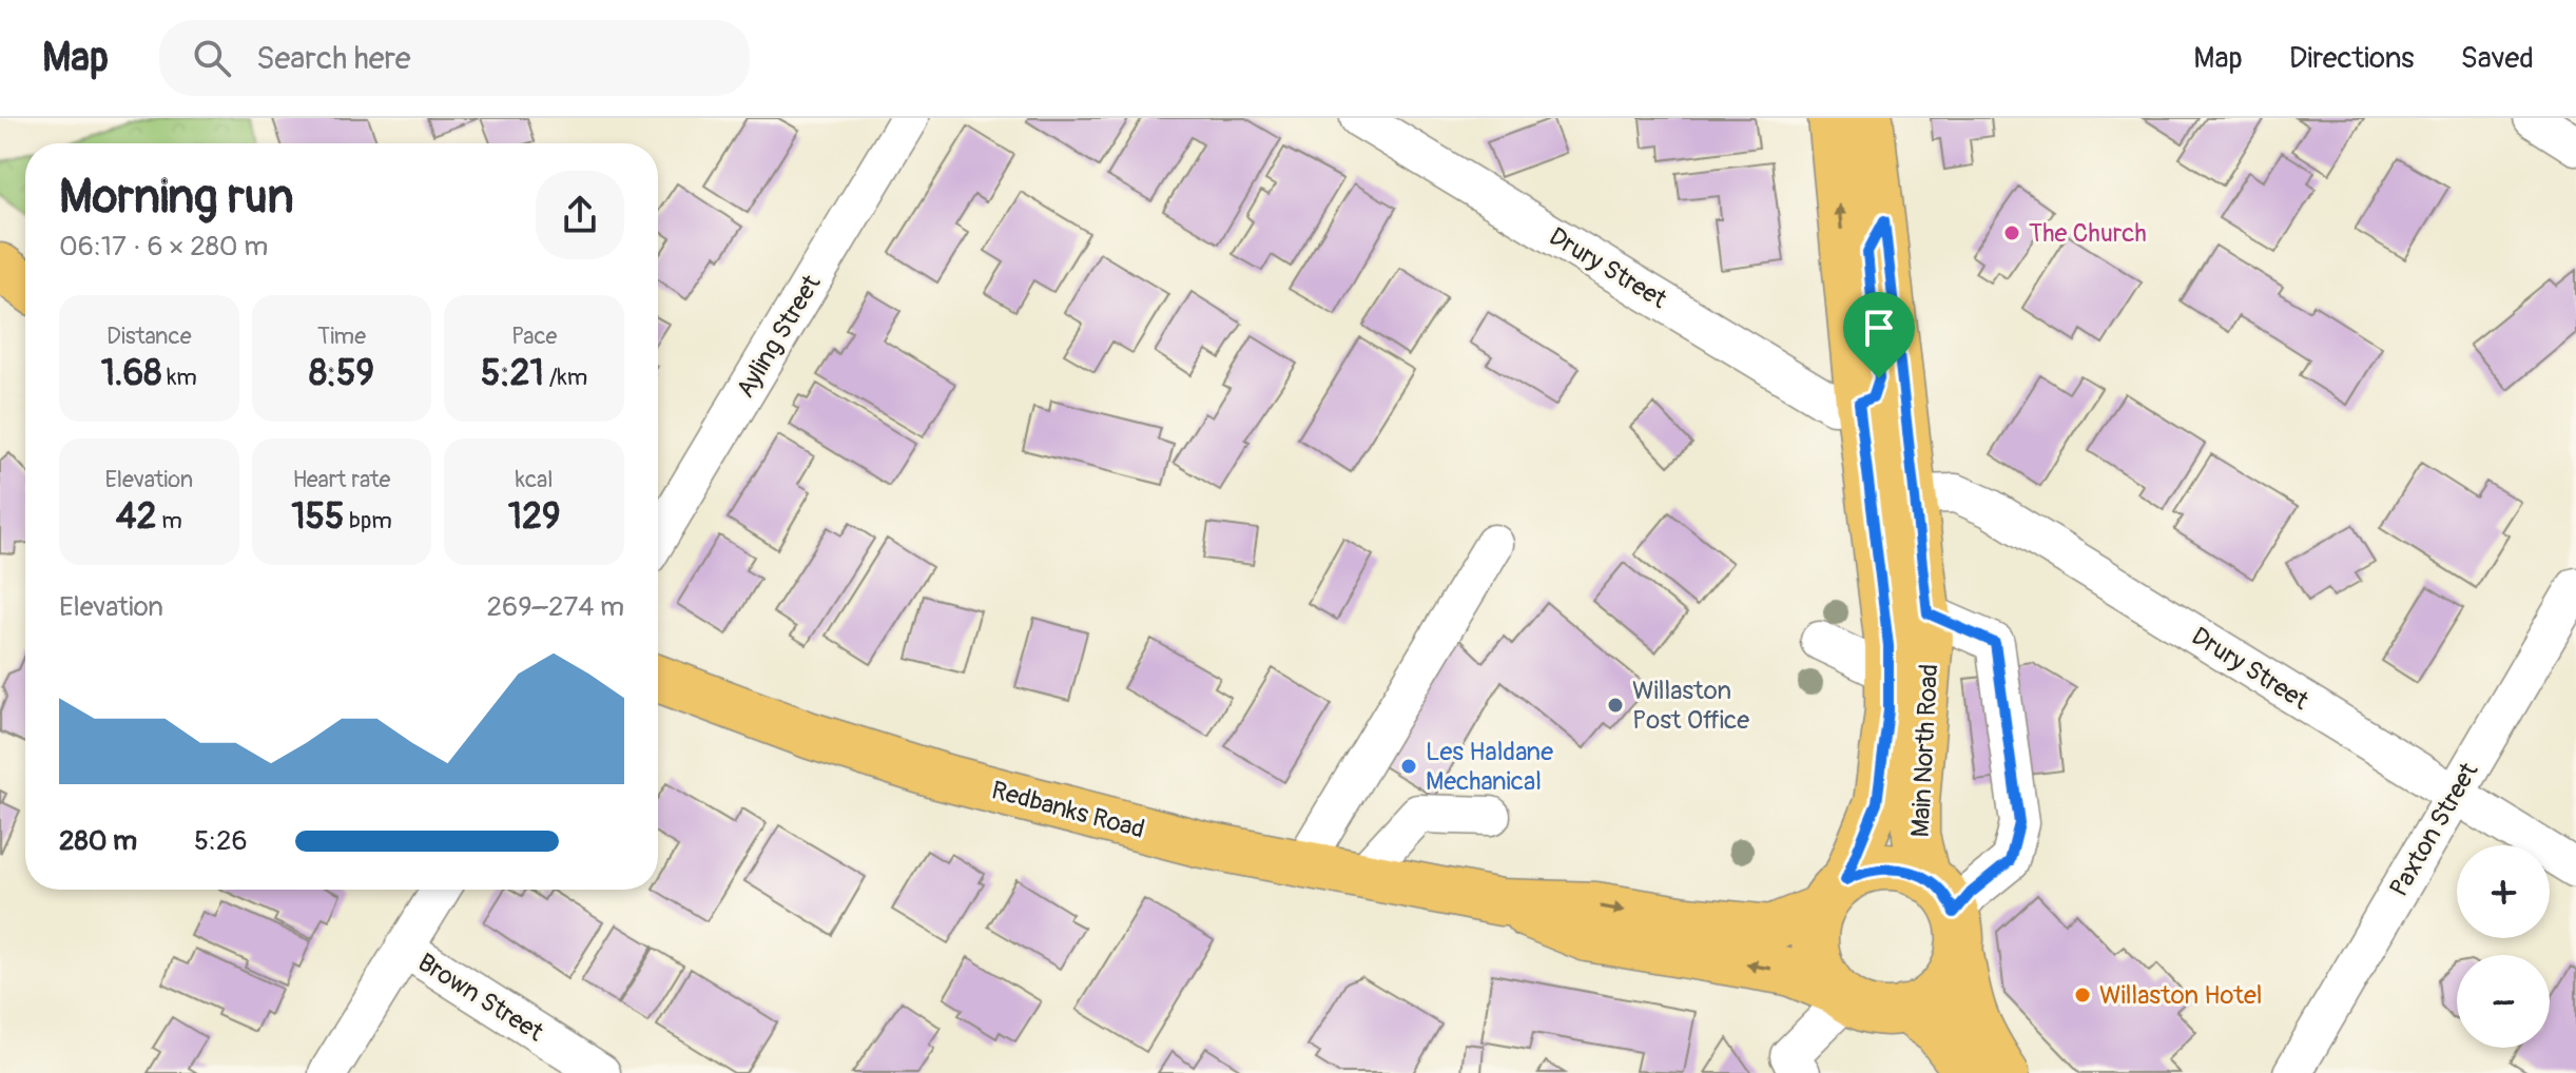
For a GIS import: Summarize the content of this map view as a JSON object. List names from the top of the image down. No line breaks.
{"streets":{"main road":["Main North Road","Redbanks Road"],"street":["Drury Street","Ayling Street","Paxton Street","Brown Street"]},"crossings":[["Drury Street","Main North Road"],["Drury Street","Paxton Street"],["Main North Road","Redbanks Road"]],"places":["The Church","Willaston Post Office","Les Haldane Mechanical","Willaston Hotel"],"page":{"header":"Map","search":"Search here","nav":["Map","Directions","Saved"],"heading":["Morning run","06:17 · 6 × 280 m"],"stats":[["Distance","1.68 km"],["Time","8:59"],["Pace","5:21 /km"],["Elevation","42 m"],["Heart rate","155 bpm"],["kcal","129"]],"chart":["Elevation","269–274 m"],"list":[{"name":"280 m","note":"5:26"}],"map_buttons":["+","−"]}}
